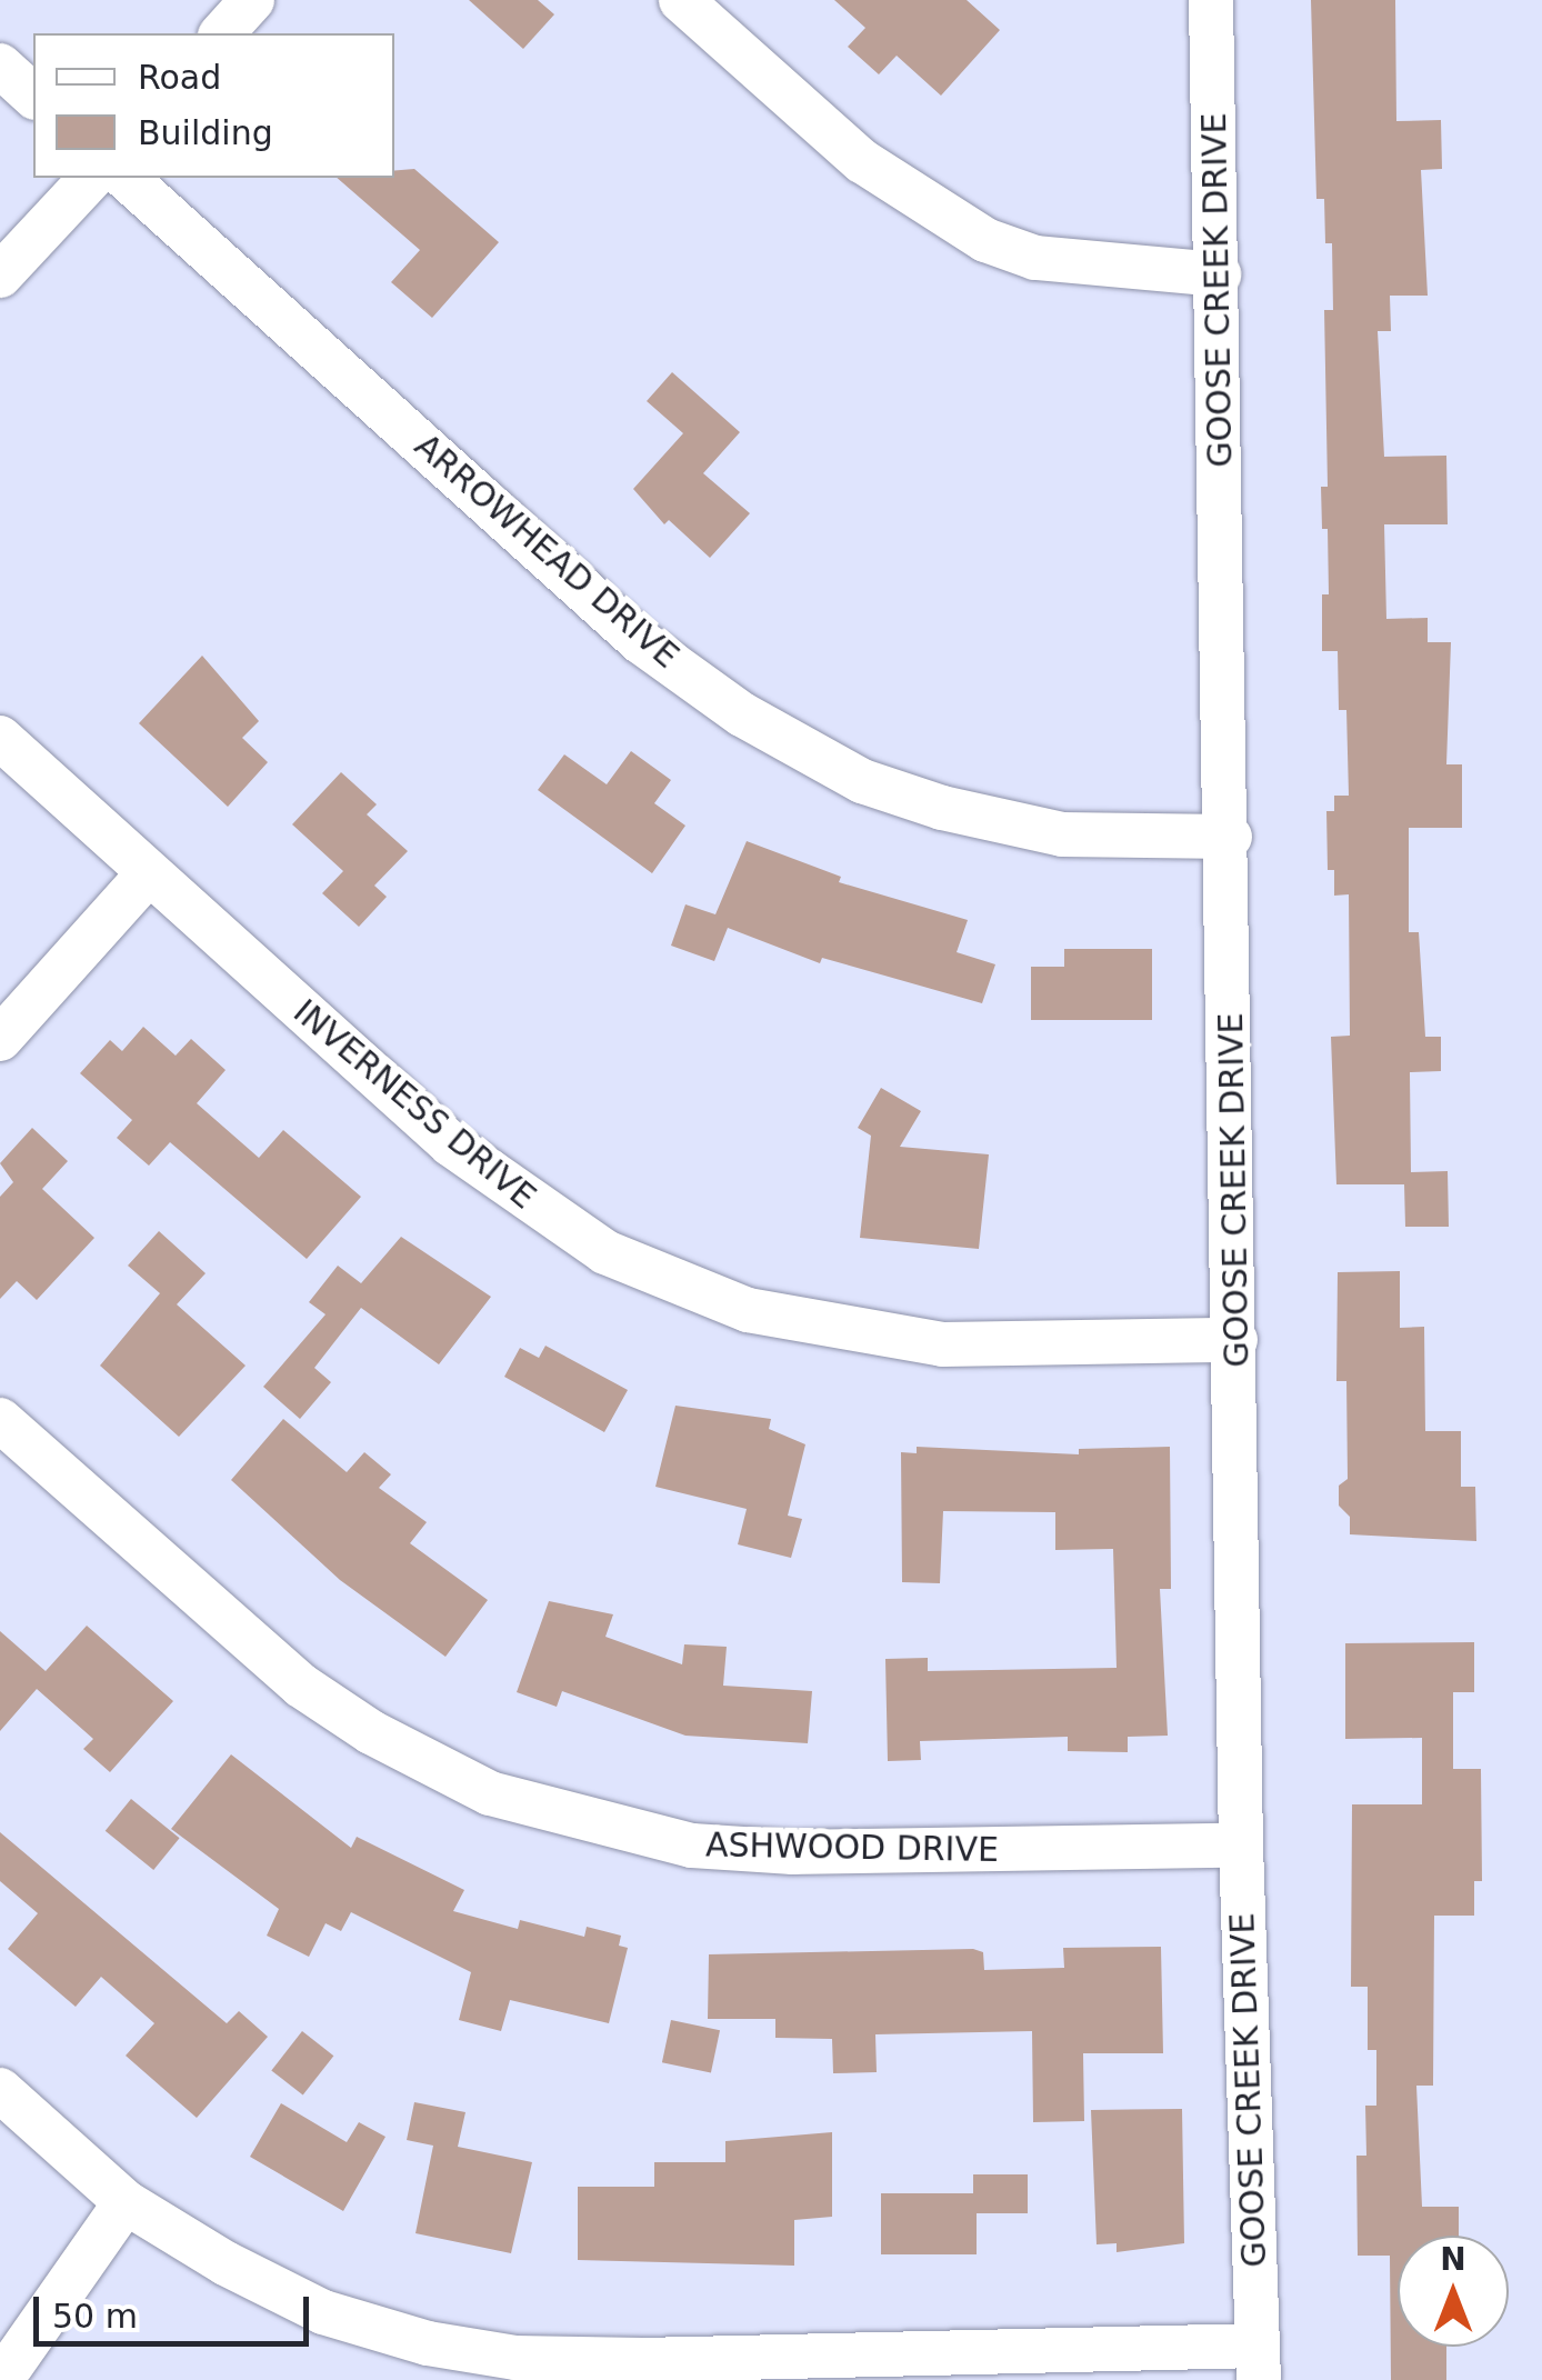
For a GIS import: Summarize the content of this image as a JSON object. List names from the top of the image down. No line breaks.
{"streets":{"street":["GOOSE CREEK DRIVE","ARROWHEAD DRIVE","INVERNESS DRIVE","ASHWOOD DRIVE"]},"crossings":[["GOOSE CREEK DRIVE","ARROWHEAD DRIVE"],["GOOSE CREEK DRIVE","INVERNESS DRIVE"],["GOOSE CREEK DRIVE","ASHWOOD DRIVE"]],"legend":["Road","Building"],"scale_bar":"50 m","north":"top"}
